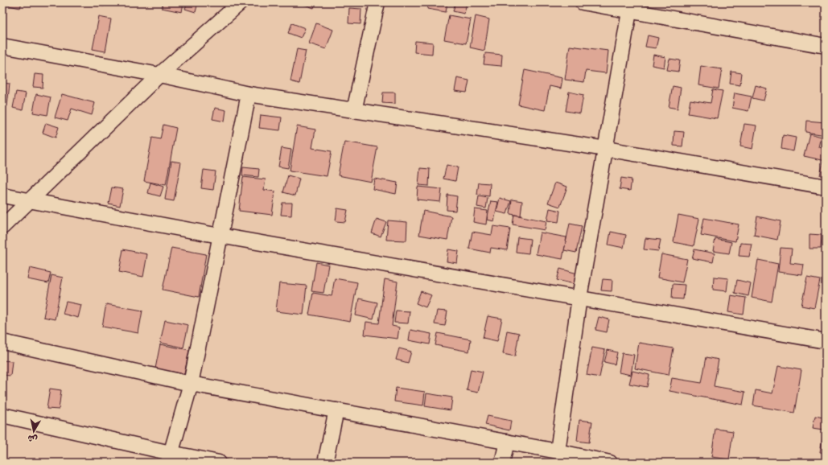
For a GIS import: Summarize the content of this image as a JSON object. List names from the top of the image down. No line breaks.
{"north":"bottom"}
